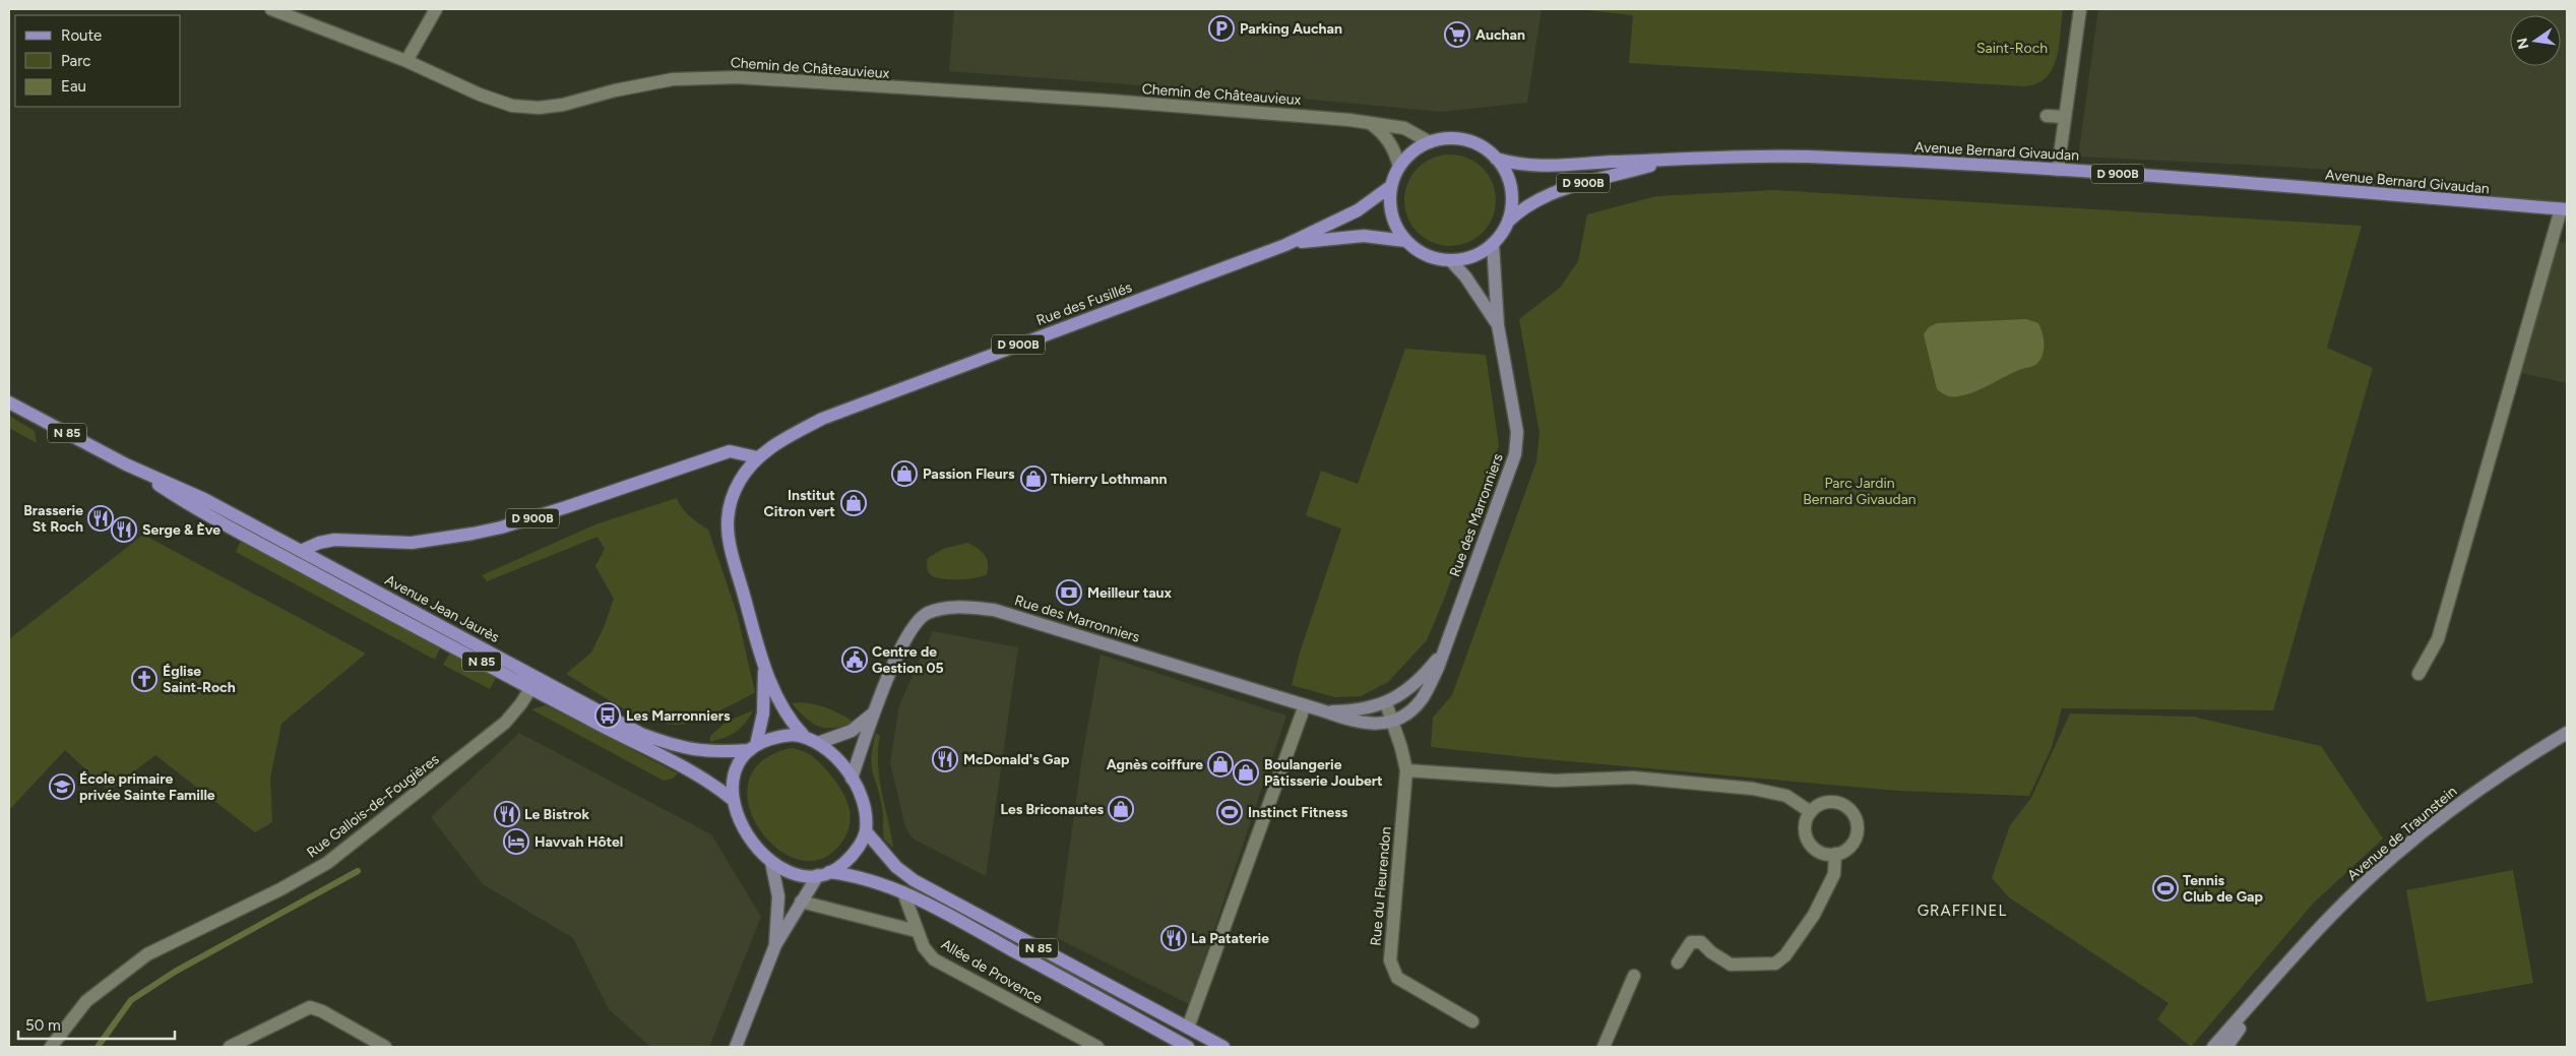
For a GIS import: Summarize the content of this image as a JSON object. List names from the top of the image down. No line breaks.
{"streets":{"main road":["Avenue Bernard Givaudan","D 900B","Rue des Fusillés","N 85","Avenue Jean Jaurès"],"street":["Chemin de Châteauvieux","Rue des Marronniers","Rue Gallois-de-Fougières","Avenue de Traunstein","Rue du Fleurendon","Allée de Provence"]},"crossings":[["Chemin de Châteauvieux","D 900B"],["Chemin de Châteauvieux","Rue des Fusillés"],["Chemin de Châteauvieux","Rue des Marronniers"],["Avenue Bernard Givaudan","D 900B"],["D 900B","Rue des Fusillés"],["D 900B","Rue des Marronniers"],["D 900B","Avenue Jean Jaurès"],["Rue des Fusillés","Rue des Marronniers"],["N 85","Rue des Marronniers"],["N 85","Avenue Jean Jaurès"],["N 85","Allée de Provence"],["Rue des Marronniers","Avenue Jean Jaurès"],["Rue des Marronniers","Rue du Fleurendon"],["Avenue Jean Jaurès","Rue Gallois-de-Fougières"]],"districts":["GRAFFINEL"],"parks":["Saint-Roch","Parc Jardin Bernard Givaudan"],"places":{"parking":["Parking Auchan"],"supermarket":["Auchan"],"shop":["Passion Fleurs","Thierry Lothmann","Institut Citron vert","Agnès coiffure","Boulangerie Pâtisserie Joubert","Les Briconautes"],"restaurant":["Brasserie St Roch","Serge & Ève","McDonald's Gap","Le Bistrok","La Pataterie"],"bank":["Meilleur taux"],"public building":["Centre de Gestion 05"],"church":["Église Saint-Roch"],"bus stop":["Les Marronniers"],"school or university":["École primaire privée Sainte Famille"],"sports":["Instinct Fitness","Tennis Club de Gap"],"hotel":["Havvah Hôtel"]},"legend":["Route","Parc","Eau"],"scale_bar":"50 m","north":"left"}
